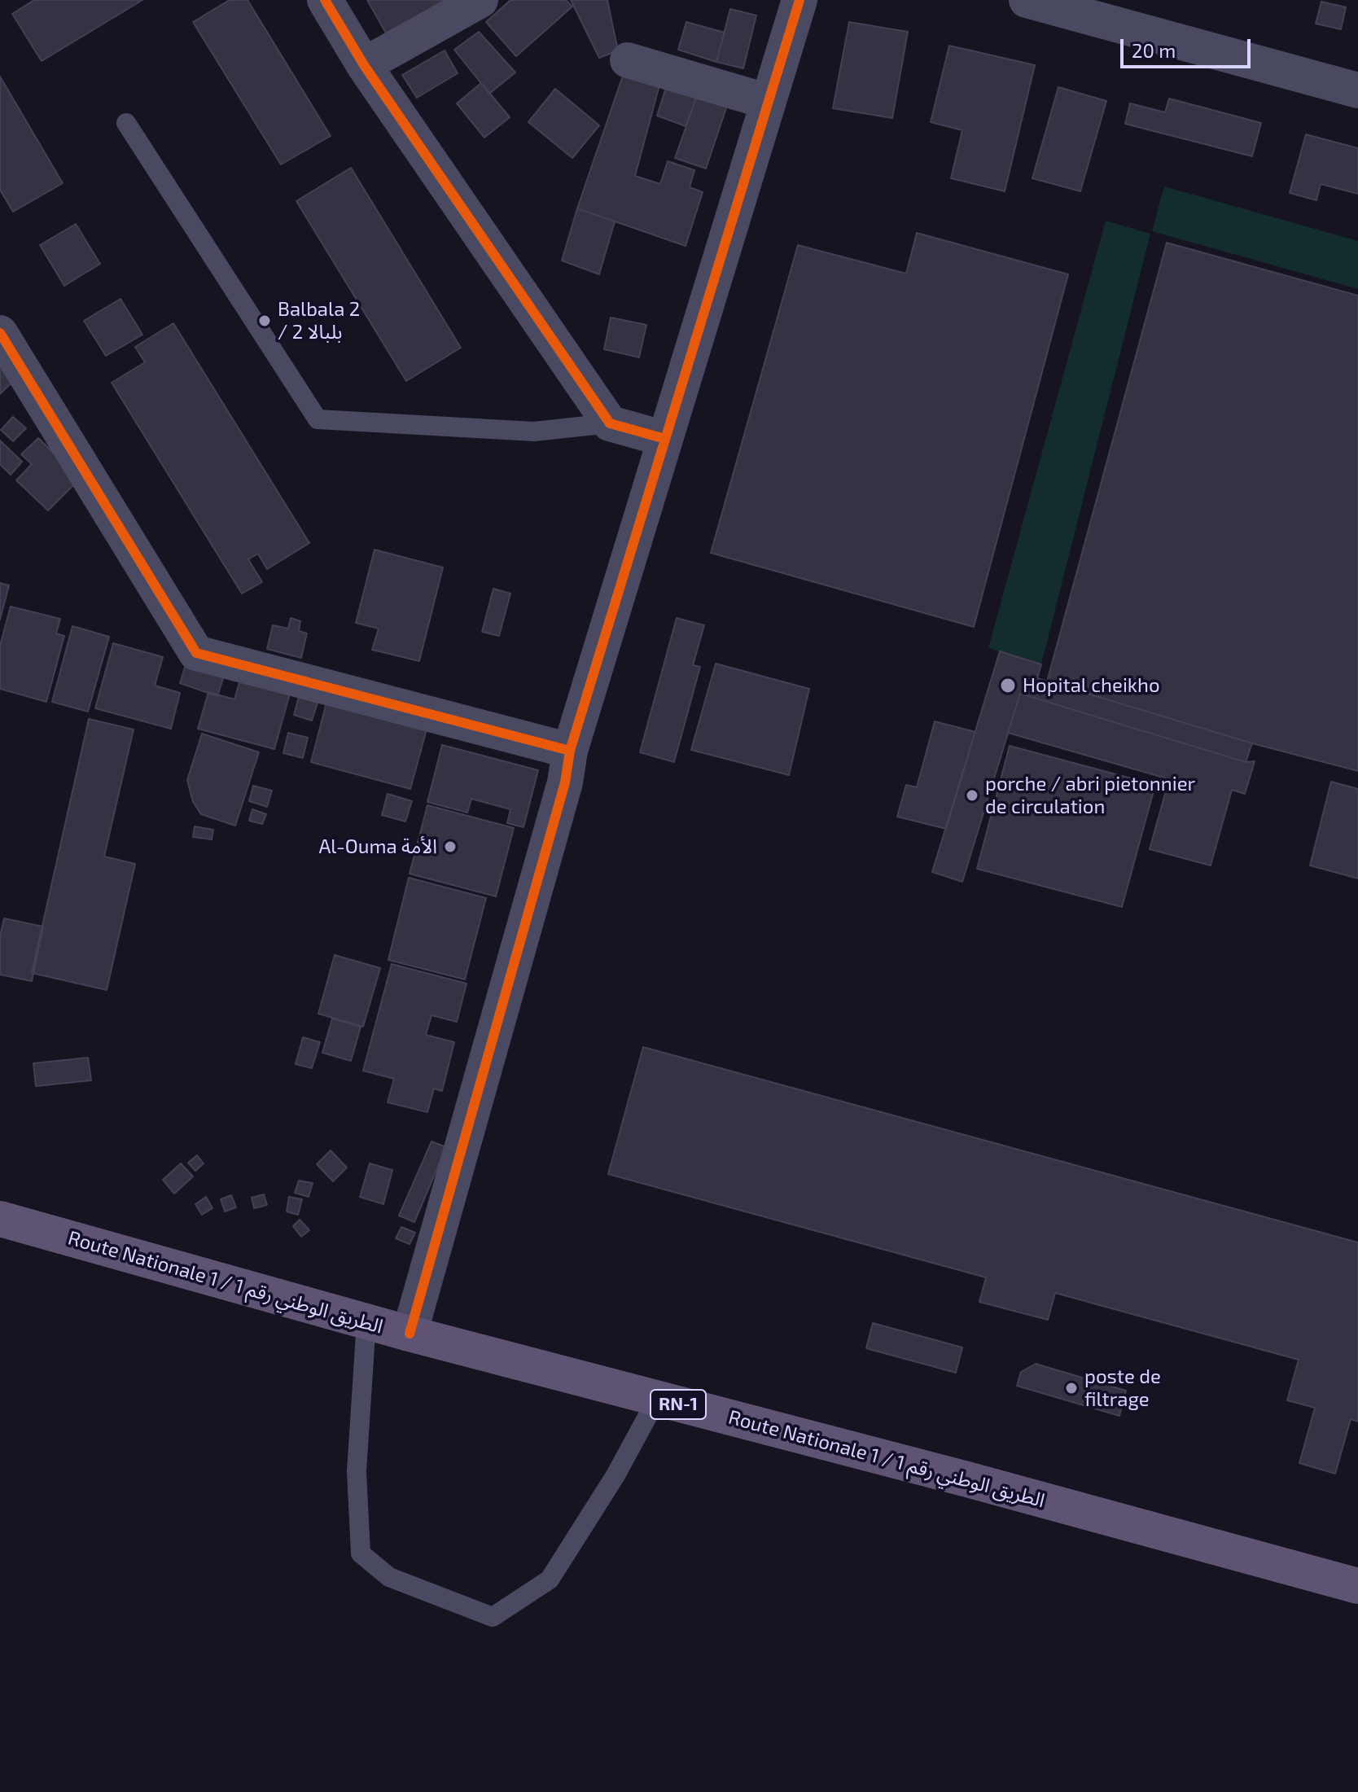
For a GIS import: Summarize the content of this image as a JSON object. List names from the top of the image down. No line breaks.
{"streets":{"main road":["Route Nationale 1 / الطريق الوطني رقم 1","RN-1"]},"places":["Balbala 2 / بلبالا 2","Hopital cheikho","porche / abri pietonnier de circulation","Al-Ouma الأمة","poste de filtrage"],"scale_bar":"20 m"}
